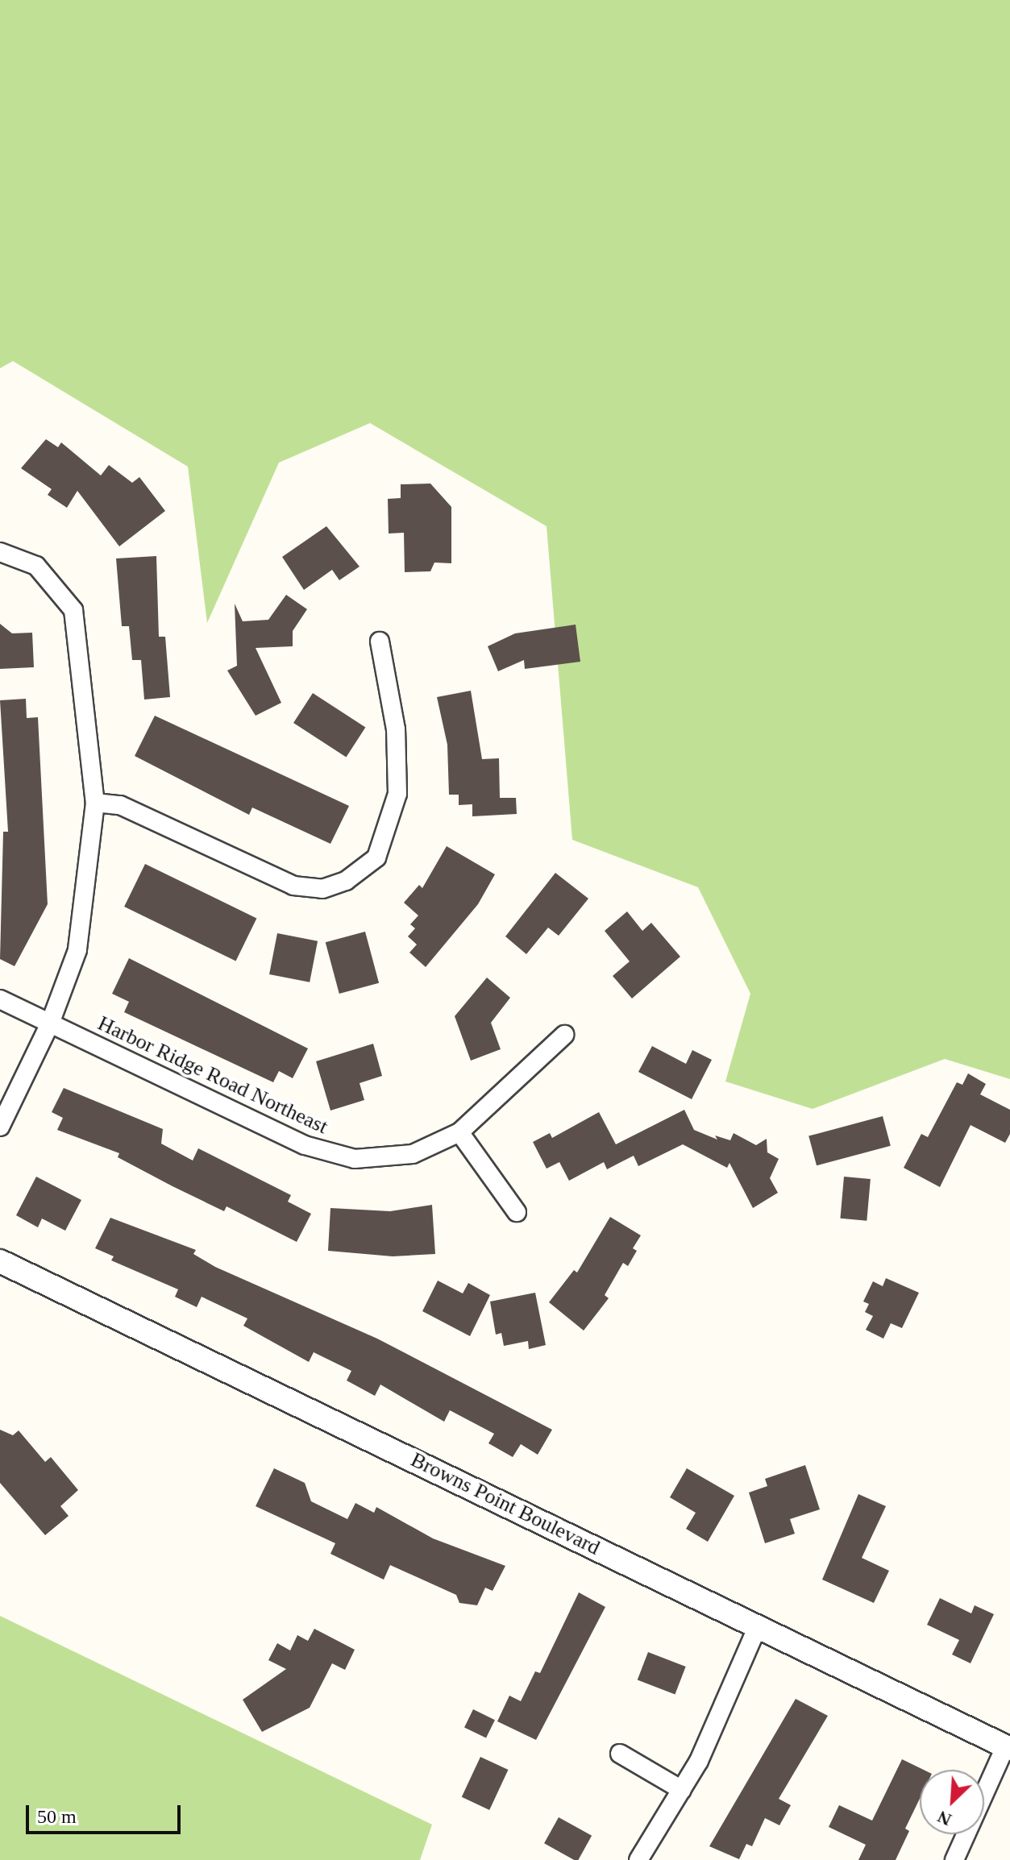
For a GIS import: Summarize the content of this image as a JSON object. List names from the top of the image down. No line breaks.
{"streets":{"street":["Harbor Ridge Road Northeast","Browns Point Boulevard"]},"scale_bar":"50 m","north":"bottom left"}
